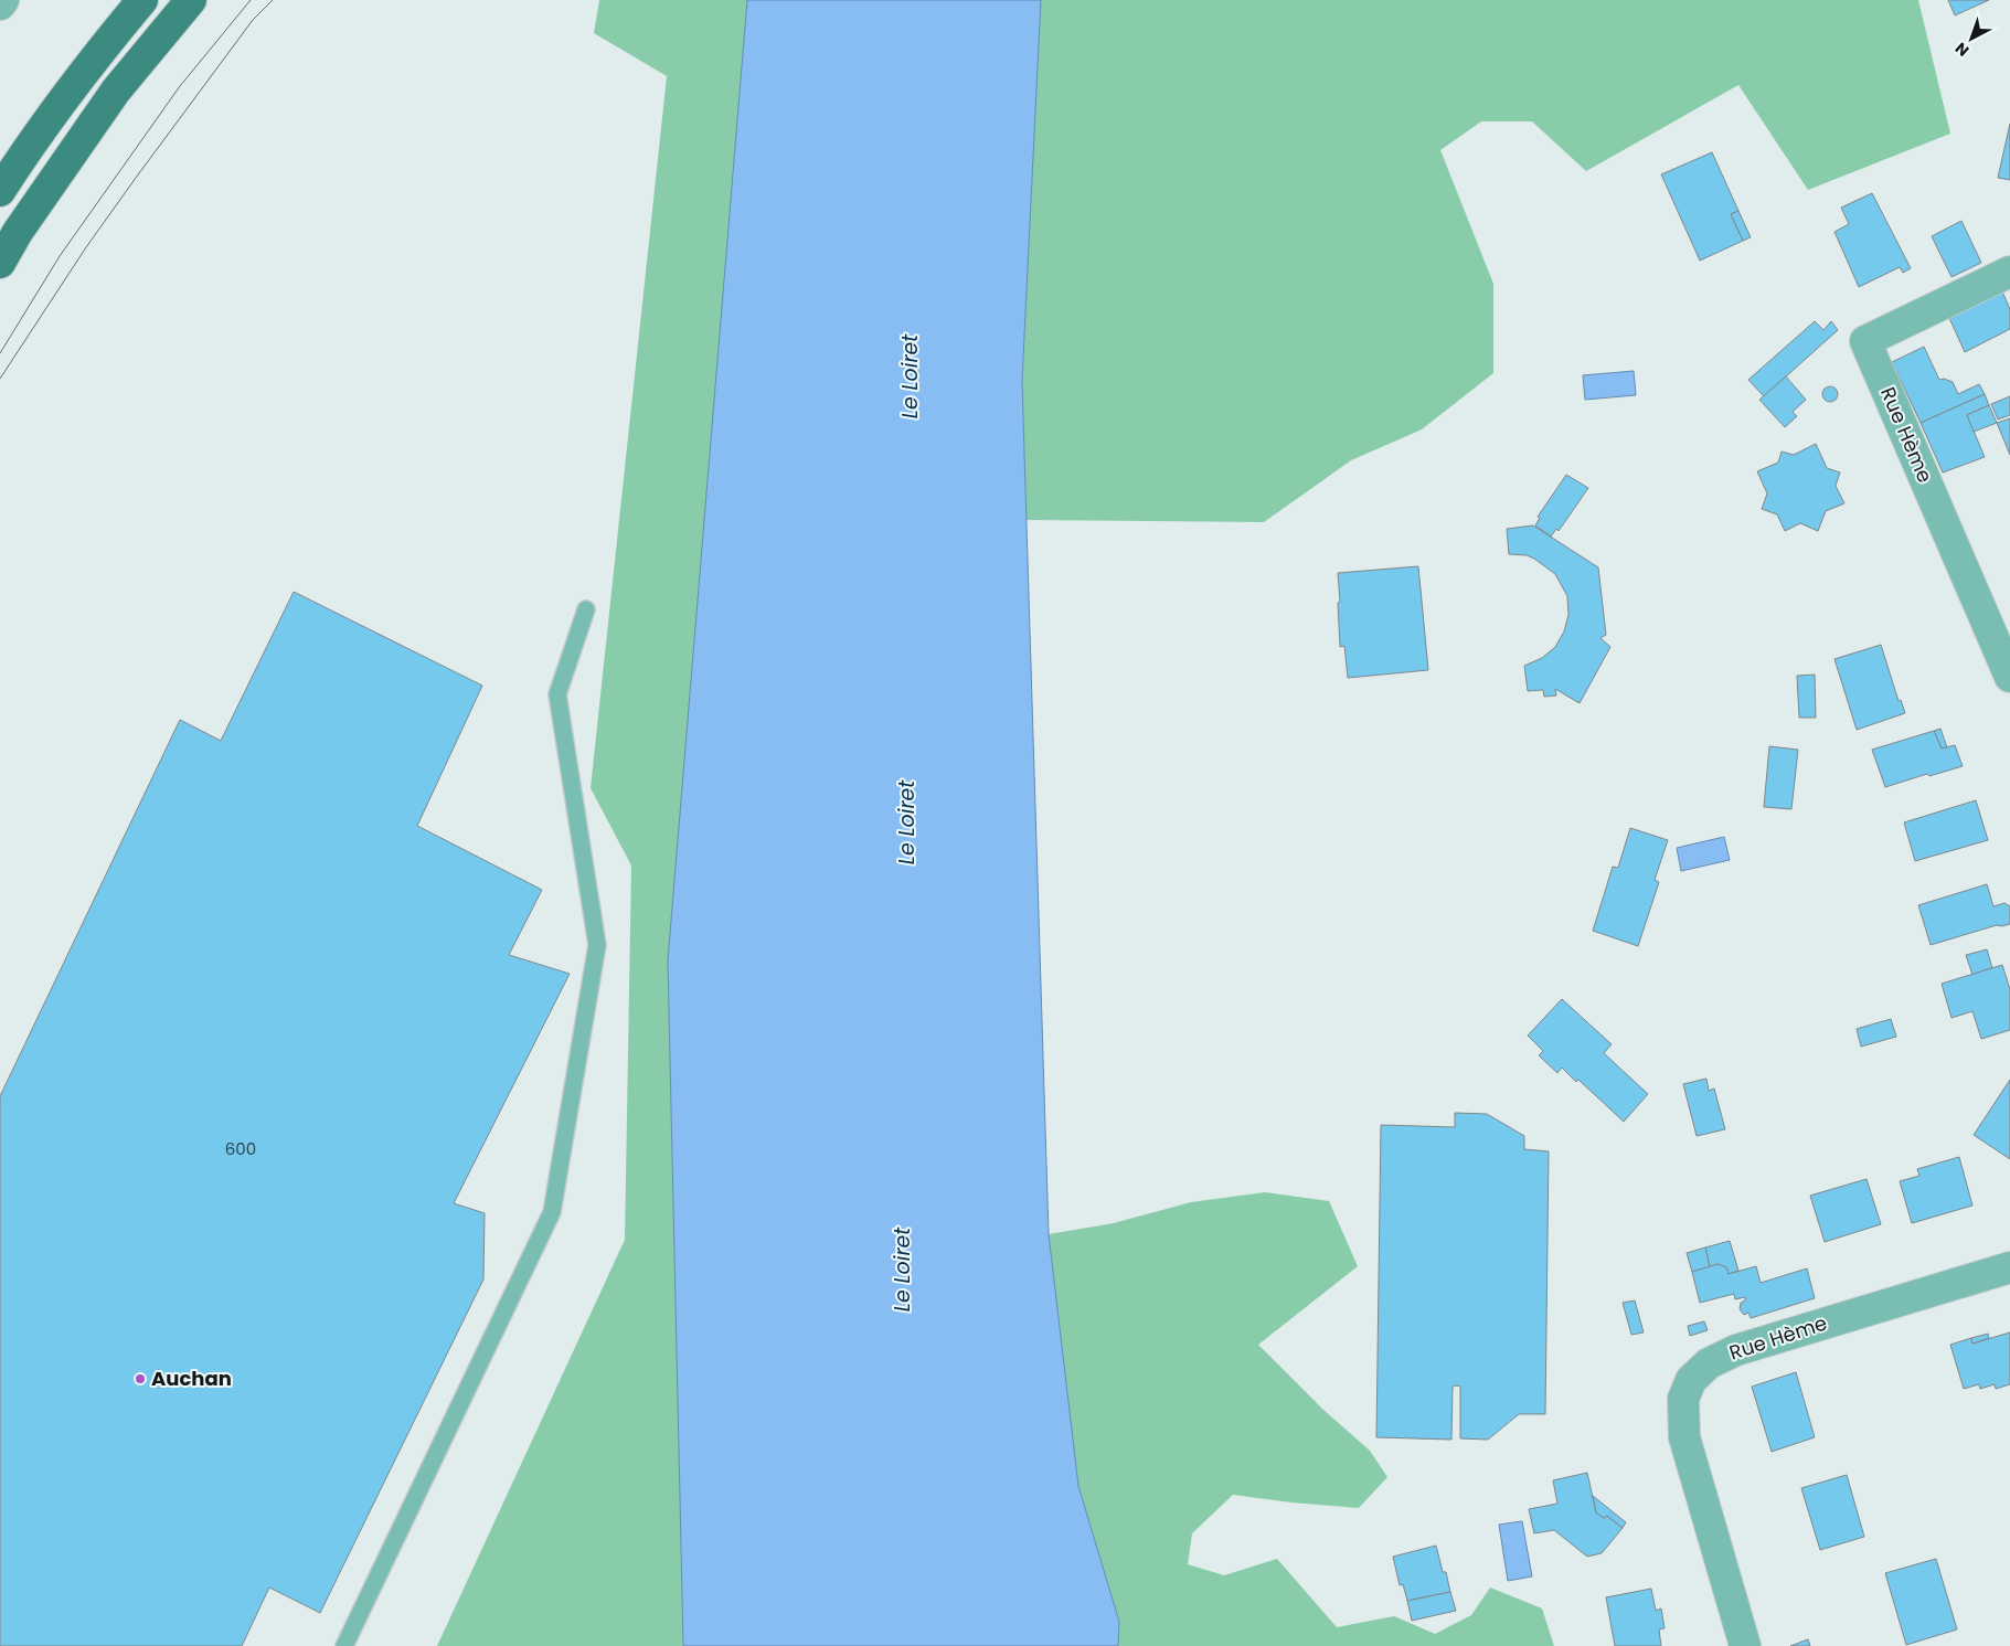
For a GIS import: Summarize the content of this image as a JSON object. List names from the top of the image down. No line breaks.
{"streets":{"street":["Rue Hème"]},"water":["Le Loiret"],"places":["Auchan"],"house_numbers":["600"],"north":"bottom left"}
